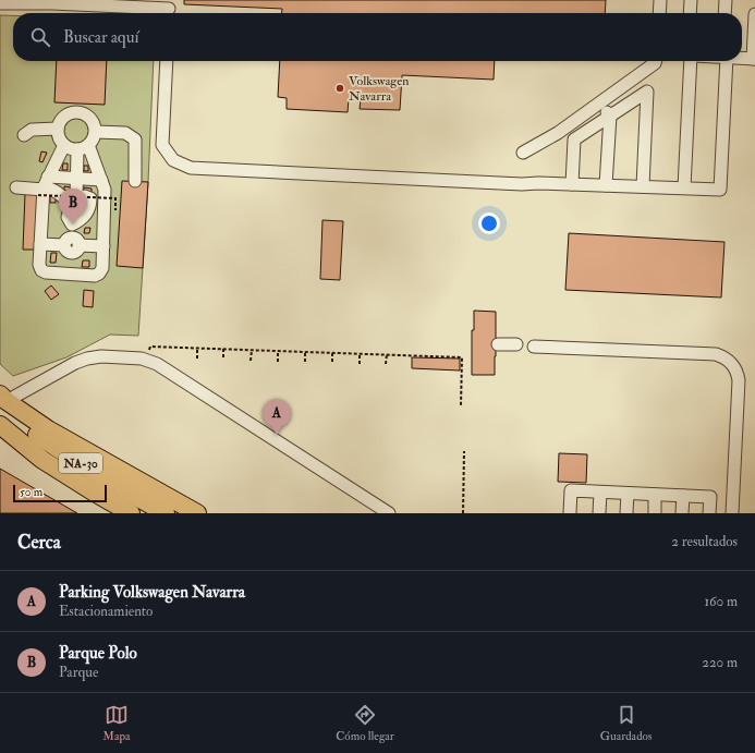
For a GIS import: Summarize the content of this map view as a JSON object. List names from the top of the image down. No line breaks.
{"streets":{"highway":["NA-30"]},"places":["Volkswagen Navarra"],"scale_bar":"50 m","page":{"search":"Buscar aquí","pins":["B","A"],"scale":"50 m","heading":["Cerca","2 resultados"],"list":[{"mark":"A","name":"Parking Volkswagen Navarra","note":"Estacionamiento","value":"160 m"},{"mark":"B","name":"Parque Polo","note":"Parque","value":"220 m"}],"nav":["Mapa","Cómo llegar","Guardados"]}}
